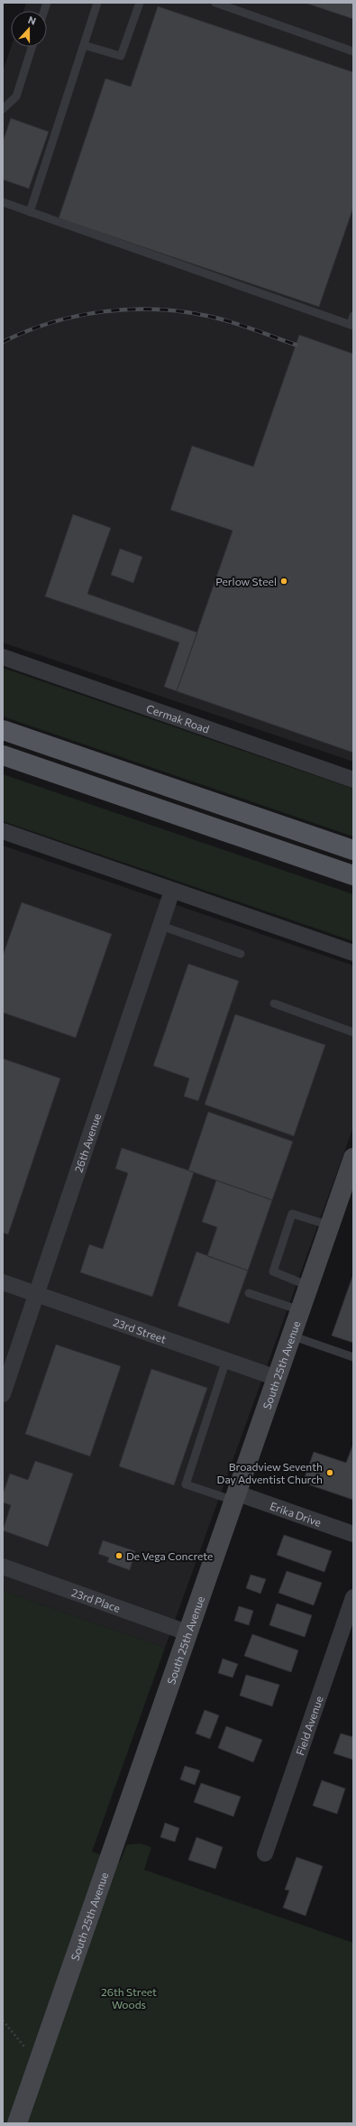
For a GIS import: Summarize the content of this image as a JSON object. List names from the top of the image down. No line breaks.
{"streets":{"street":["Cermak Road","26th Avenue","23rd Street","South 25th Avenue","Erika Drive","23rd Place","Field Avenue"]},"crossings":[["26th Avenue","23rd Street"],["23rd Street","South 25th Avenue"],["South 25th Avenue","Erika Drive"],["South 25th Avenue","23rd Place"]],"parks":["26th Street Woods"],"places":["Perlow Steel","Broadview Seventh Day Adventist Church","De Vega Concrete"],"north":"top"}
